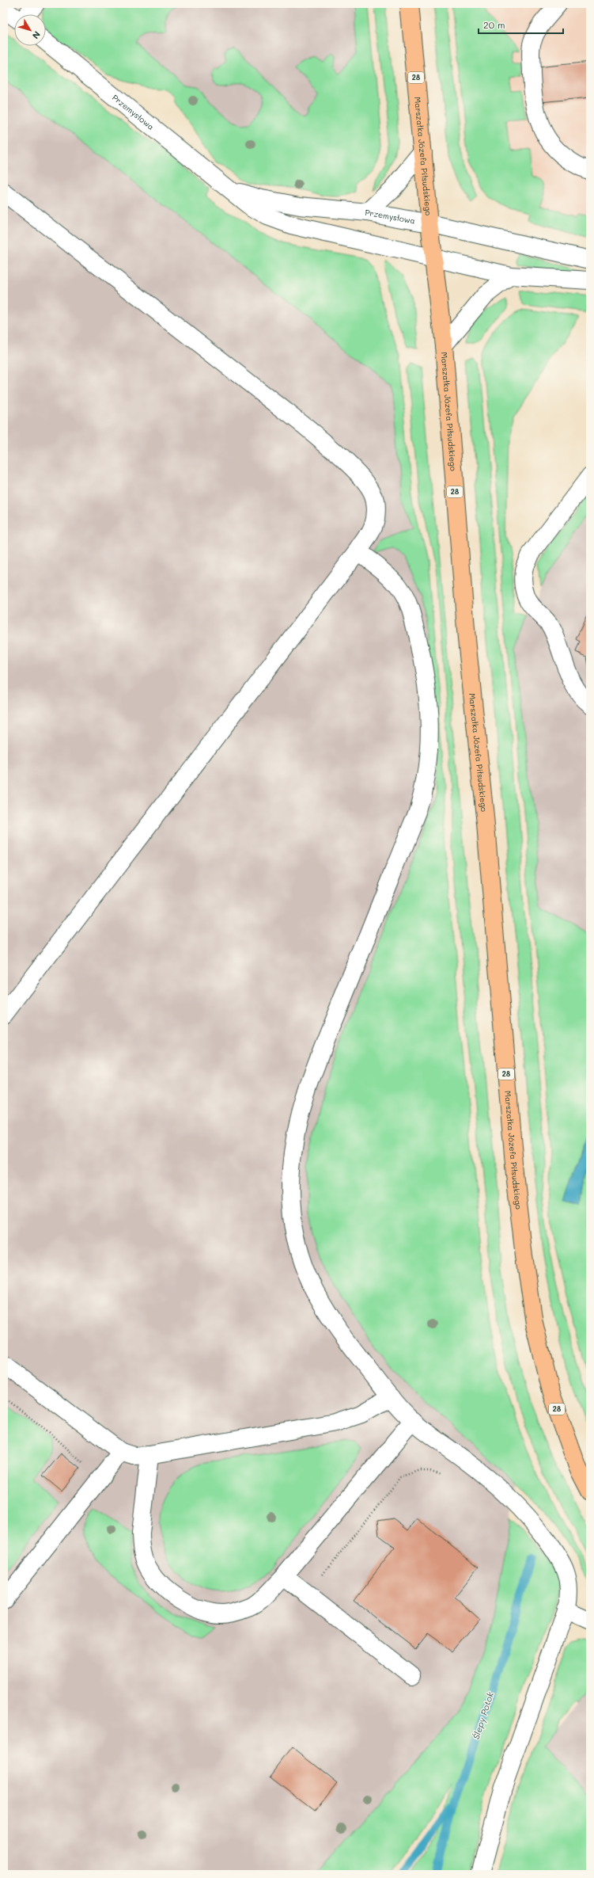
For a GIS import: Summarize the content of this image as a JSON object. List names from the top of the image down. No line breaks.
{"streets":{"main road":["28","Marszałka Józefa Piłsudskiego"],"street":["Przemysłowa"]},"crossings":[["Przemysłowa","Marszałka Józefa Piłsudskiego"]],"water":["Ślepy Potok"],"scale_bar":"20 m","north":"bottom right"}
